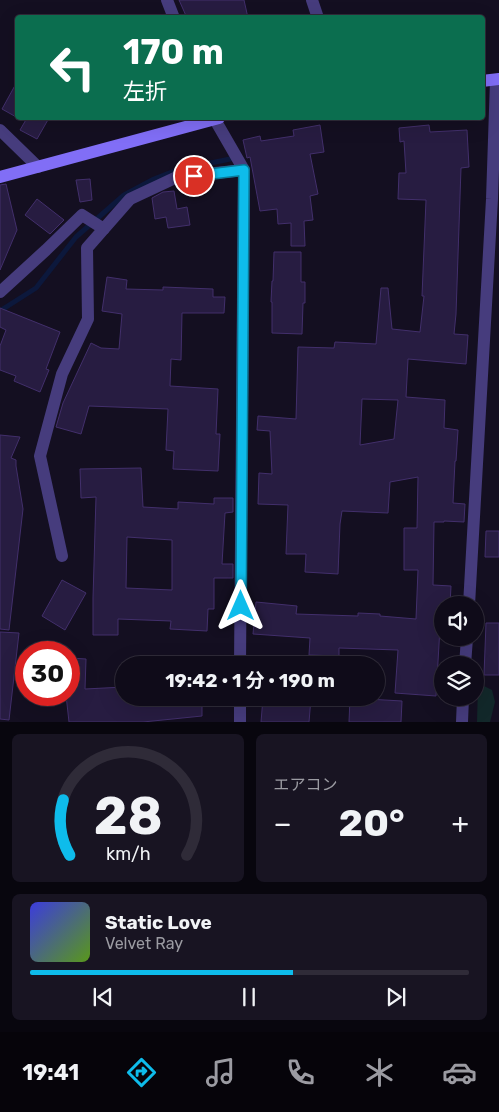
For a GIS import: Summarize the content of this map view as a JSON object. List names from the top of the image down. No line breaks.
{"page":{"turn":["170 m","左折"],"limit":"30","trip":"19:42 · 1 分 · 190 m","tile":"エアコン","heat":["−","20°","+"],"song":["Static Love","Velvet Ray"],"tabs":"19:41","gauge":["28","km/h"]}}
